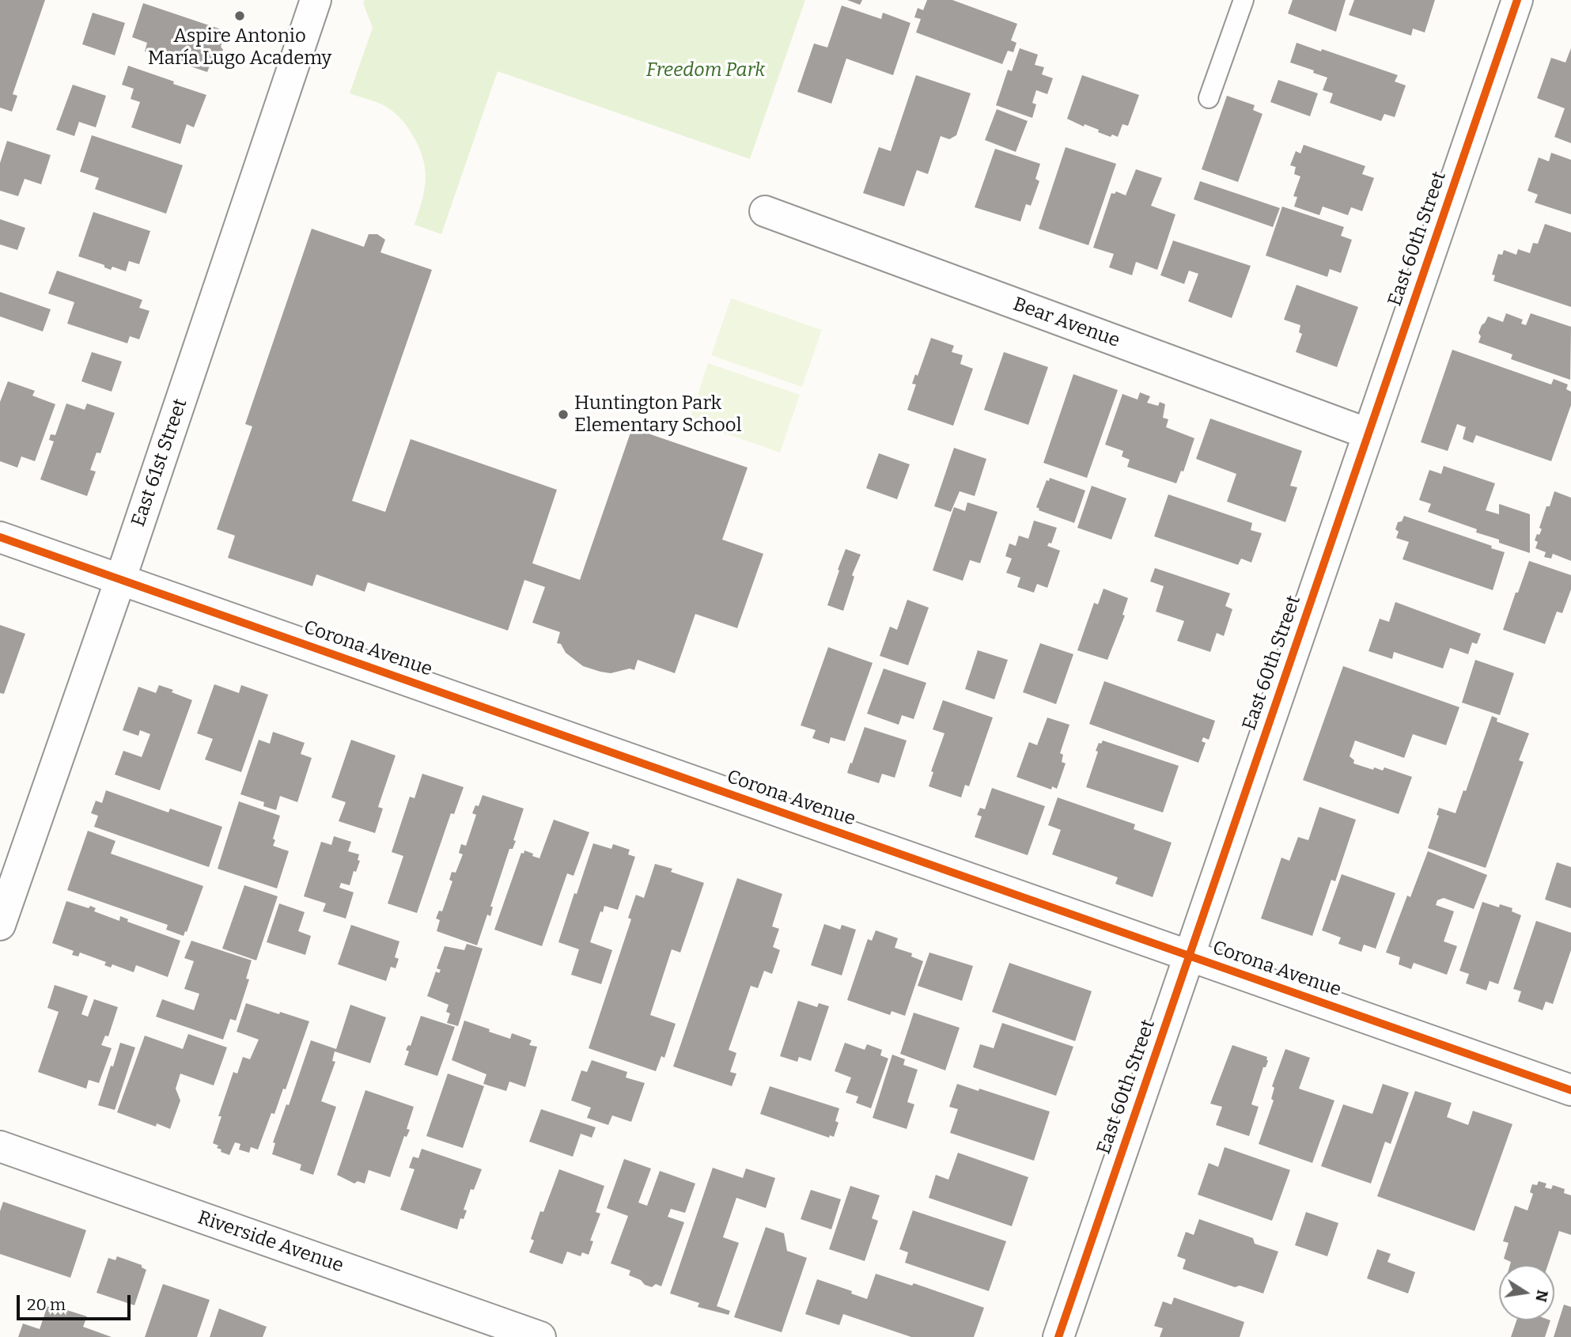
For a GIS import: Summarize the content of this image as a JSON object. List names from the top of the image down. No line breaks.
{"streets":{"street":["East 60th Street","Bear Avenue","East 61st Street","Corona Avenue","Riverside Avenue"]},"crossings":[["East 60th Street","Bear Avenue"],["East 60th Street","Corona Avenue"],["East 61st Street","Corona Avenue"]],"parks":["Freedom Park"],"places":["Aspire Antonio María Lugo Academy","Huntington Park Elementary School"],"scale_bar":"20 m","north":"right"}
